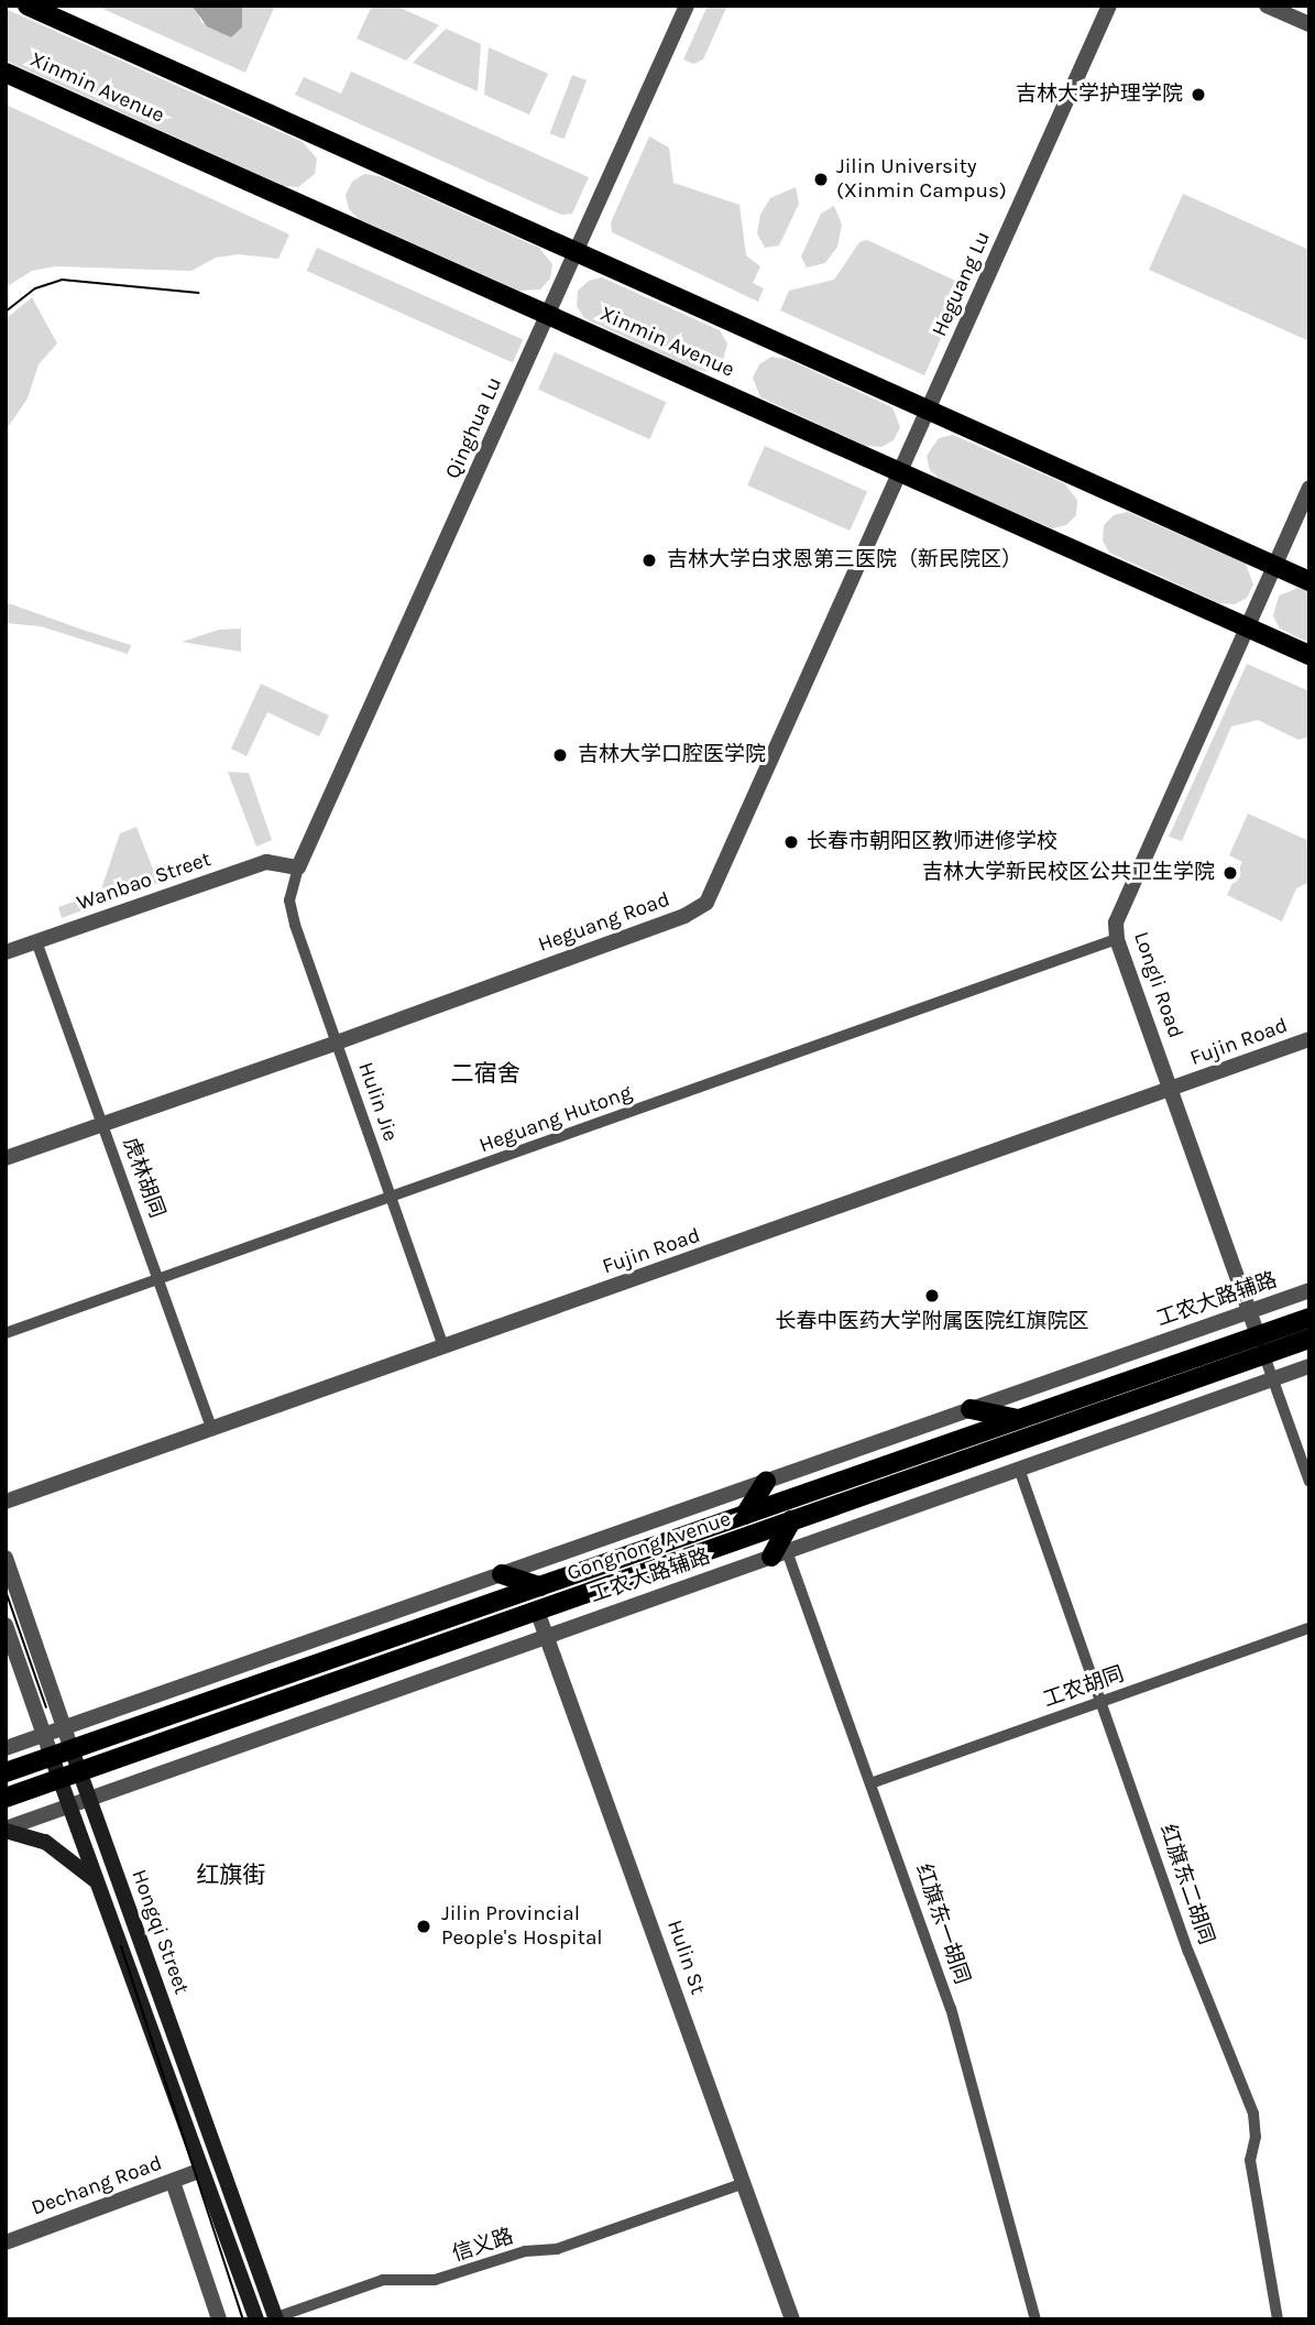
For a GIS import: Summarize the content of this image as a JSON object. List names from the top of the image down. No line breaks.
{"streets":{"main road":["Xinmin Avenue","Gongnong Avenue","Hongqi Street"],"street":["Heguang Lu","Qinghua Lu","Wanbao Street","Heguang Road","Longli Road","Fujin Road","Hulin Jie","Heguang Hutong","虎林胡同","工农大路辅路","工农胡同","红旗东二胡同","红旗东一胡同","Hulin St","Dechang Road","信义路"]},"crossings":[["Xinmin Avenue","Qinghua Lu"],["Xinmin Avenue","Heguang Road"],["Xinmin Avenue","Longli Road"],["Heguang Lu","Heguang Road"],["Qinghua Lu","Wanbao Street"],["Qinghua Lu","Hulin Jie"],["Wanbao Street","Hulin Jie"],["Wanbao Street","虎林胡同"],["Heguang Road","Hulin Jie"],["Heguang Road","虎林胡同"],["Longli Road","Fujin Road"],["Longli Road","Heguang Hutong"],["Longli Road","工农大路辅路"],["Longli Road","Gongnong Avenue"],["Fujin Road","Hulin Jie"],["Fujin Road","虎林胡同"],["Hulin Jie","Heguang Hutong"],["Heguang Hutong","虎林胡同"],["工农大路辅路","红旗东二胡同"],["工农大路辅路","红旗东一胡同"],["工农大路辅路","Hongqi Street"],["工农大路辅路","Hulin St"],["Gongnong Avenue","Hongqi Street"],["Gongnong Avenue","Hulin St"],["工农胡同","红旗东二胡同"],["工农胡同","红旗东一胡同"],["Hongqi Street","Dechang Road"],["Hongqi Street","信义路"],["Hulin St","信义路"]],"districts":["二宿舍","红旗街"],"places":["吉林大学护理学院","Jilin University (Xinmin Campus)","吉林大学白求恩第三医院（新民院区）","吉林大学口腔医学院","长春市朝阳区教师进修学校","吉林大学新民校区公共卫生学院","长春中医药大学附属医院红旗院区","Jilin Provincial People's Hospital"]}
